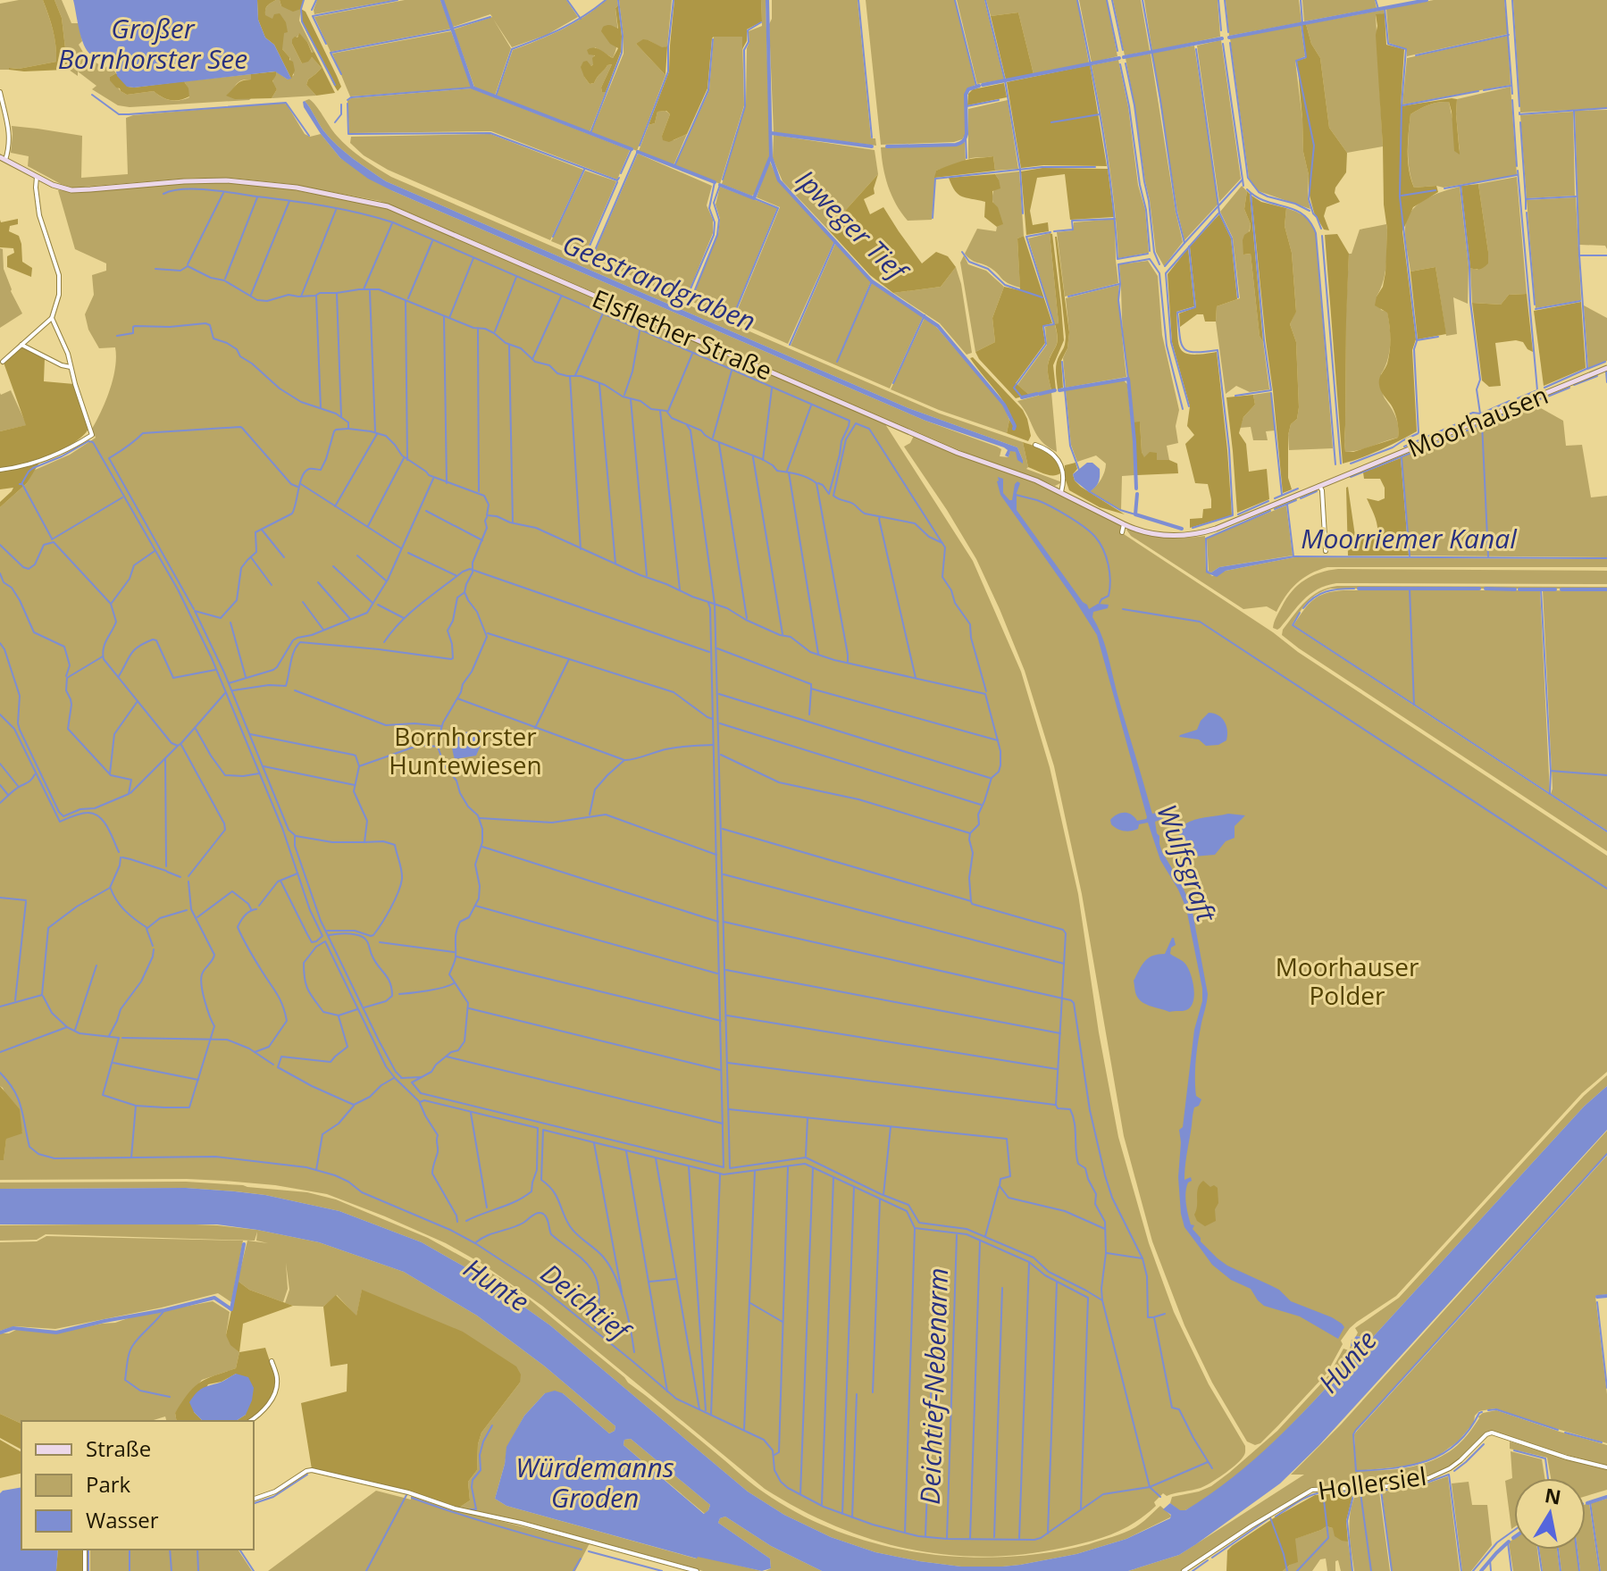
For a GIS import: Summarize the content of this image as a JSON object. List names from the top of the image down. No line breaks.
{"streets":{"main road":["Elsflether Straße","Moorhausen"],"street":["Hollersiel"]},"crossings":[["Elsflether Straße","Moorhausen"]],"water":["Großer Bornhorster See","Ipweger Tief","Geestrandgraben","Moorriemer Kanal","Wulfsgraft","Hunte","Deichtief","Deichtief-Nebenarm","Würdemanns Groden"],"parks":["Bornhorster Huntewiesen","Moorhauser Polder"],"legend":["Straße","Park","Wasser"],"north":"top"}
